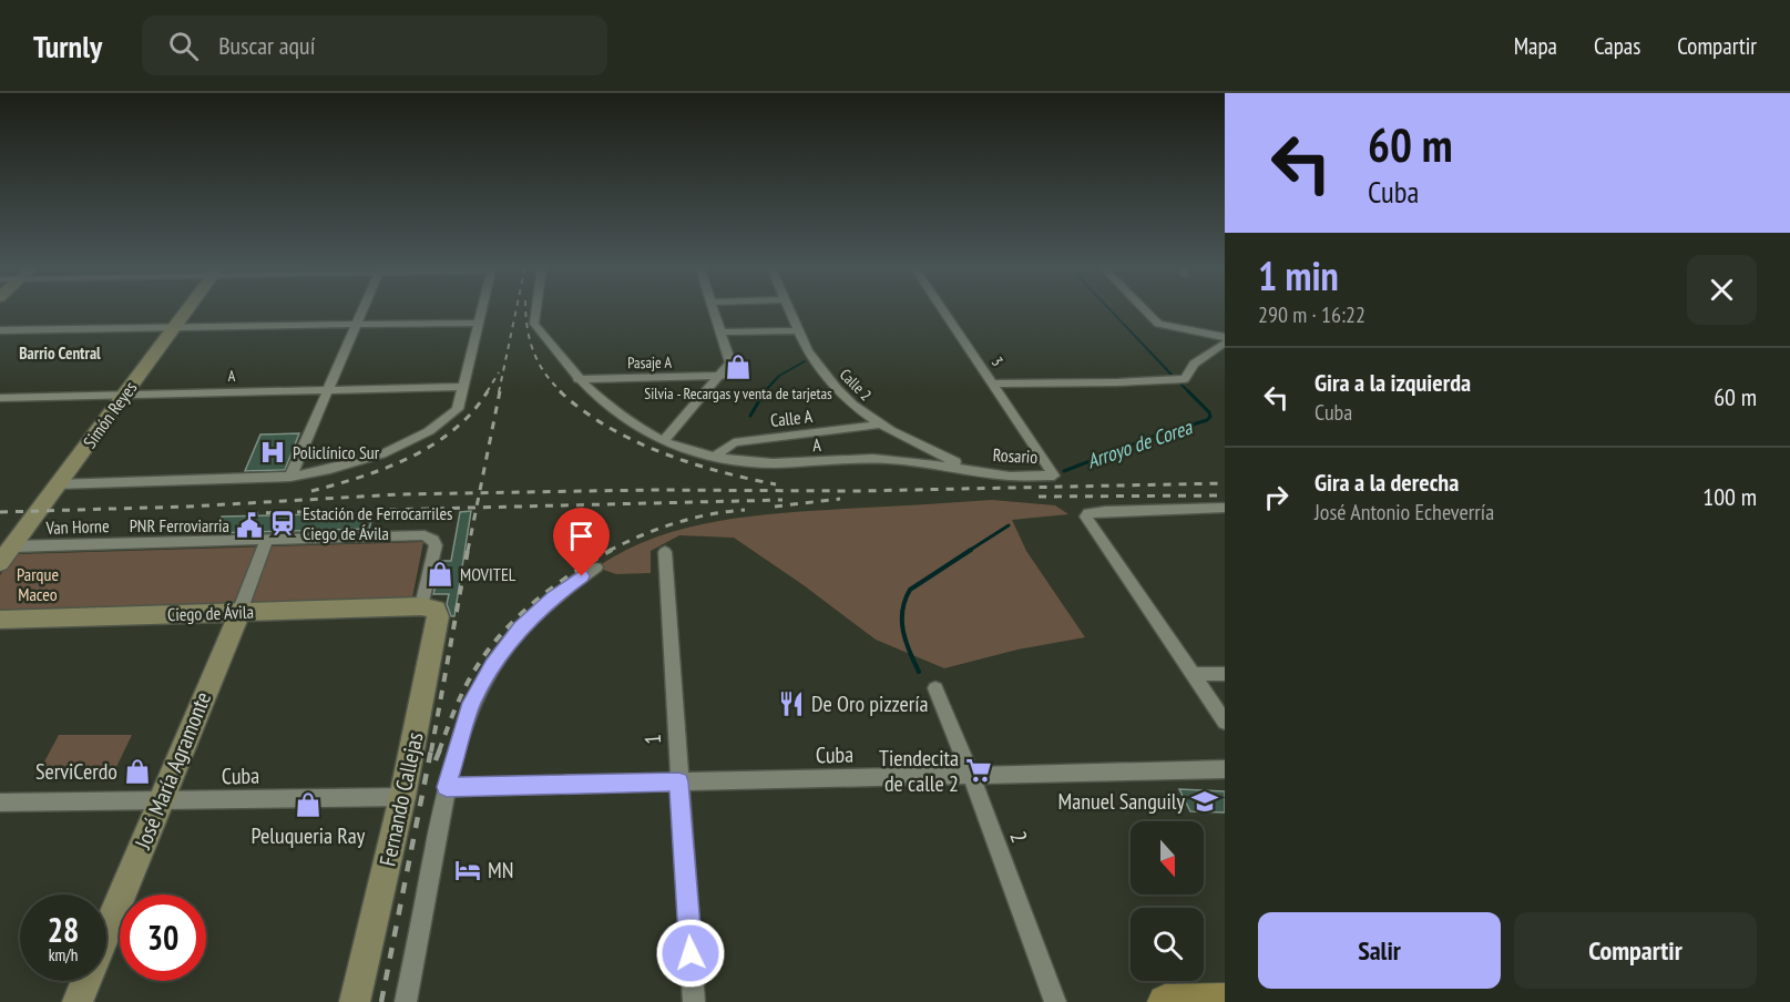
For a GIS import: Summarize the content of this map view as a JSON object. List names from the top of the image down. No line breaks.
{"streets":{"street":["3","Pasaje A","A","Calle 2","Simón Reyes","Calle A","Rosario","Van Horne","Ciego de Ávila","1","Cuba","José María Agramonte","Fernando Callejas","2"]},"crossings":[["3","Rosario"],["Pasaje A","A"],["A","Calle 2"],["A","Simón Reyes"],["A","Calle A"],["A","Rosario"],["Calle 2","Calle A"],["Calle 2","Rosario"],["Simón Reyes","Van Horne"],["Van Horne","Ciego de Ávila"],["Van Horne","José María Agramonte"],["Van Horne","Fernando Callejas"],["Ciego de Ávila","José María Agramonte"],["Ciego de Ávila","Fernando Callejas"],["1","Cuba"],["Cuba","José María Agramonte"],["Cuba","Fernando Callejas"],["Cuba","2"]],"districts":["Barrio Central"],"water":["Arroyo de Corea"],"parks":["Parque Maceo"],"places":{"shop":["Silvia - Recargas y venta de tarjetas","MOVITEL","ServiCerdo","Peluqueria Ray"],"hospital":["Policlínico Sur"],"station":["Estación de Ferrocarriles Ciego de Ávila"],"public building":["PNR Ferroviarria"],"restaurant":["De Oro pizzería"],"supermarket":["Tiendecita de calle 2"],"school or university":["Manuel Sanguily"],"hotel":["MN"]},"north":"bottom","page":{"header":"Turnly","search":"Buscar aquí","nav":["Mapa","Capas","Compartir"],"turn":["60 m","Cuba"],"heading":["1 min","290 m · 16:22"],"list":[{"name":"Gira a la izquierda","note":"Cuba","value":"60 m"},{"name":"Gira a la derecha","note":"José Antonio Echeverría","value":"100 m"}],"speed":"28 km/h","limit":"30","buttons":["Salir","Compartir"]}}
